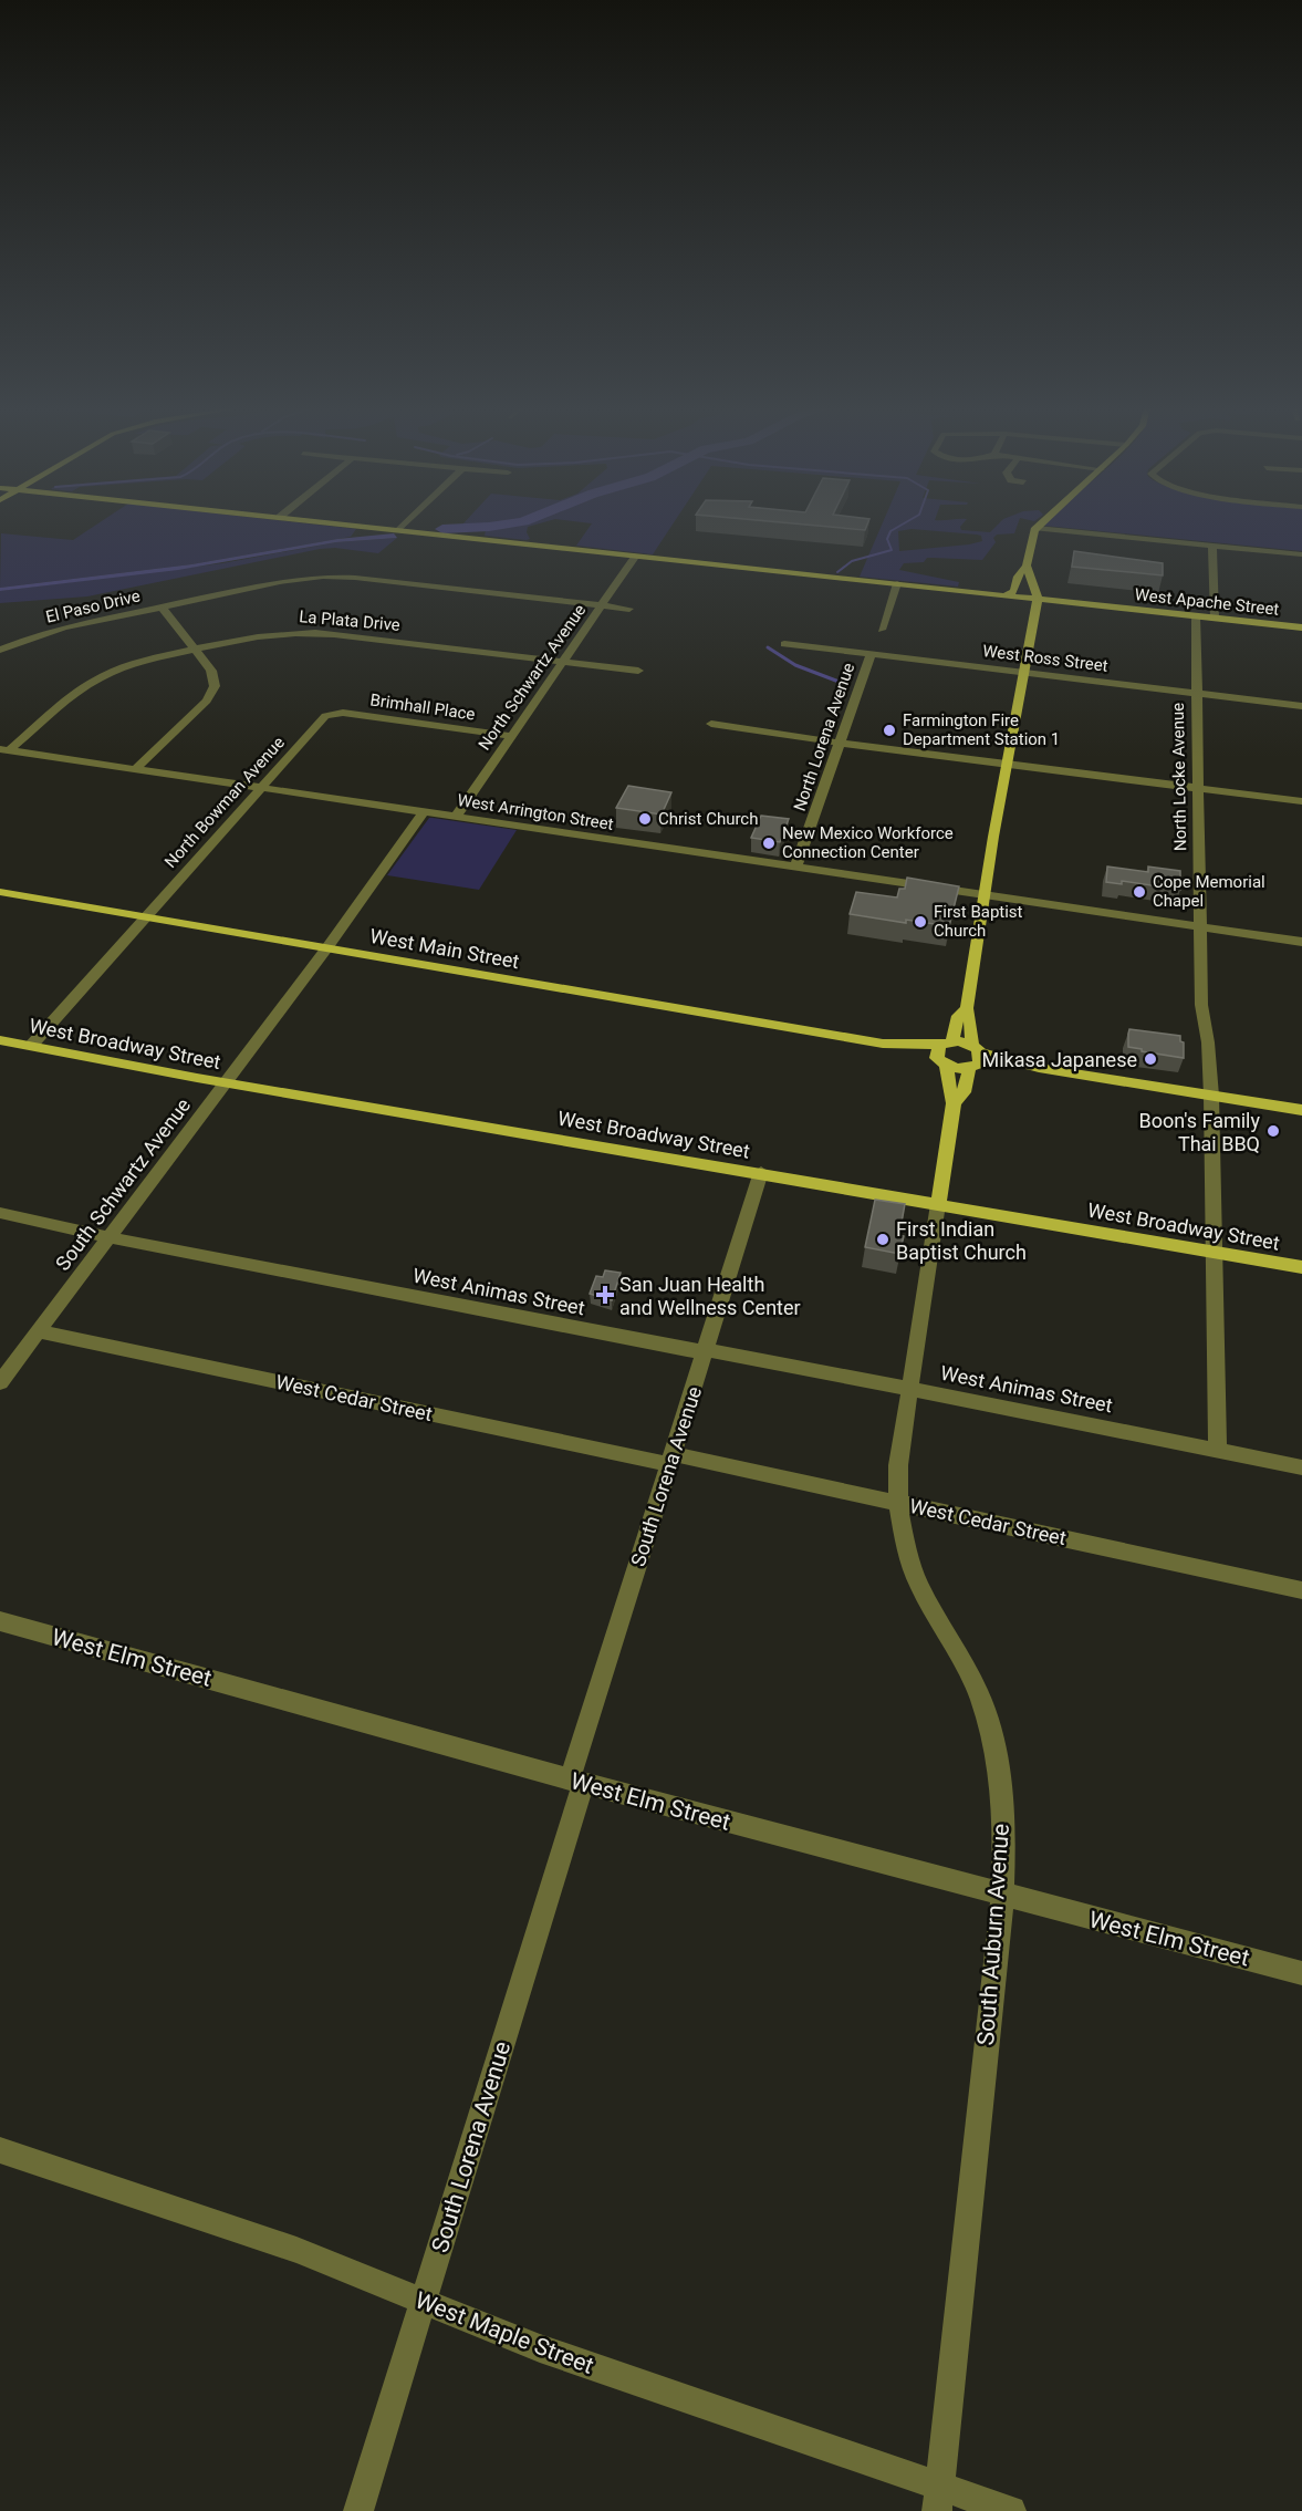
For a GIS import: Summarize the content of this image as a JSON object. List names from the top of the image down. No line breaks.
{"streets":{"main road":["West Apache Street","West Main Street","West Broadway Street","South Auburn Avenue"],"street":["El Paso Drive","La Plata Drive","West Ross Street","North Schwartz Avenue","Brimhall Place","North Lorena Avenue","North Locke Avenue","North Bowman Avenue","West Arrington Street","South Schwartz Avenue","West Animas Street","West Cedar Street","South Lorena Avenue","West Elm Street","West Maple Street"]},"crossings":[["West Apache Street","North Schwartz Avenue"],["West Apache Street","North Locke Avenue"],["El Paso Drive","North Schwartz Avenue"],["La Plata Drive","North Schwartz Avenue"],["La Plata Drive","West Arrington Street"],["West Ross Street","North Lorena Avenue"],["West Ross Street","North Locke Avenue"],["North Schwartz Avenue","Brimhall Place"],["North Schwartz Avenue","West Arrington Street"],["Brimhall Place","North Bowman Avenue"],["North Lorena Avenue","West Arrington Street"],["North Locke Avenue","West Arrington Street"],["North Locke Avenue","West Broadway Street"],["North Locke Avenue","West Animas Street"],["North Bowman Avenue","West Arrington Street"],["North Bowman Avenue","West Main Street"],["North Bowman Avenue","West Broadway Street"],["West Main Street","South Schwartz Avenue"],["West Main Street","South Auburn Avenue"],["West Broadway Street","South Schwartz Avenue"],["West Broadway Street","South Lorena Avenue"],["West Broadway Street","South Auburn Avenue"],["South Schwartz Avenue","West Animas Street"],["South Schwartz Avenue","West Cedar Street"],["West Animas Street","South Lorena Avenue"],["West Animas Street","South Auburn Avenue"],["West Cedar Street","South Lorena Avenue"],["West Cedar Street","South Auburn Avenue"],["South Lorena Avenue","West Elm Street"],["South Lorena Avenue","West Maple Street"],["West Elm Street","South Auburn Avenue"],["South Auburn Avenue","West Maple Street"]],"places":{"other":["Farmington Fire Department Station 1","Christ Church","New Mexico Workforce Connection Center","Cope Memorial Chapel","First Baptist Church","Mikasa Japanese","Boon's Family Thai BBQ","First Indian Baptist Church"],"health":["San Juan Health and Wellness Center"]}}
